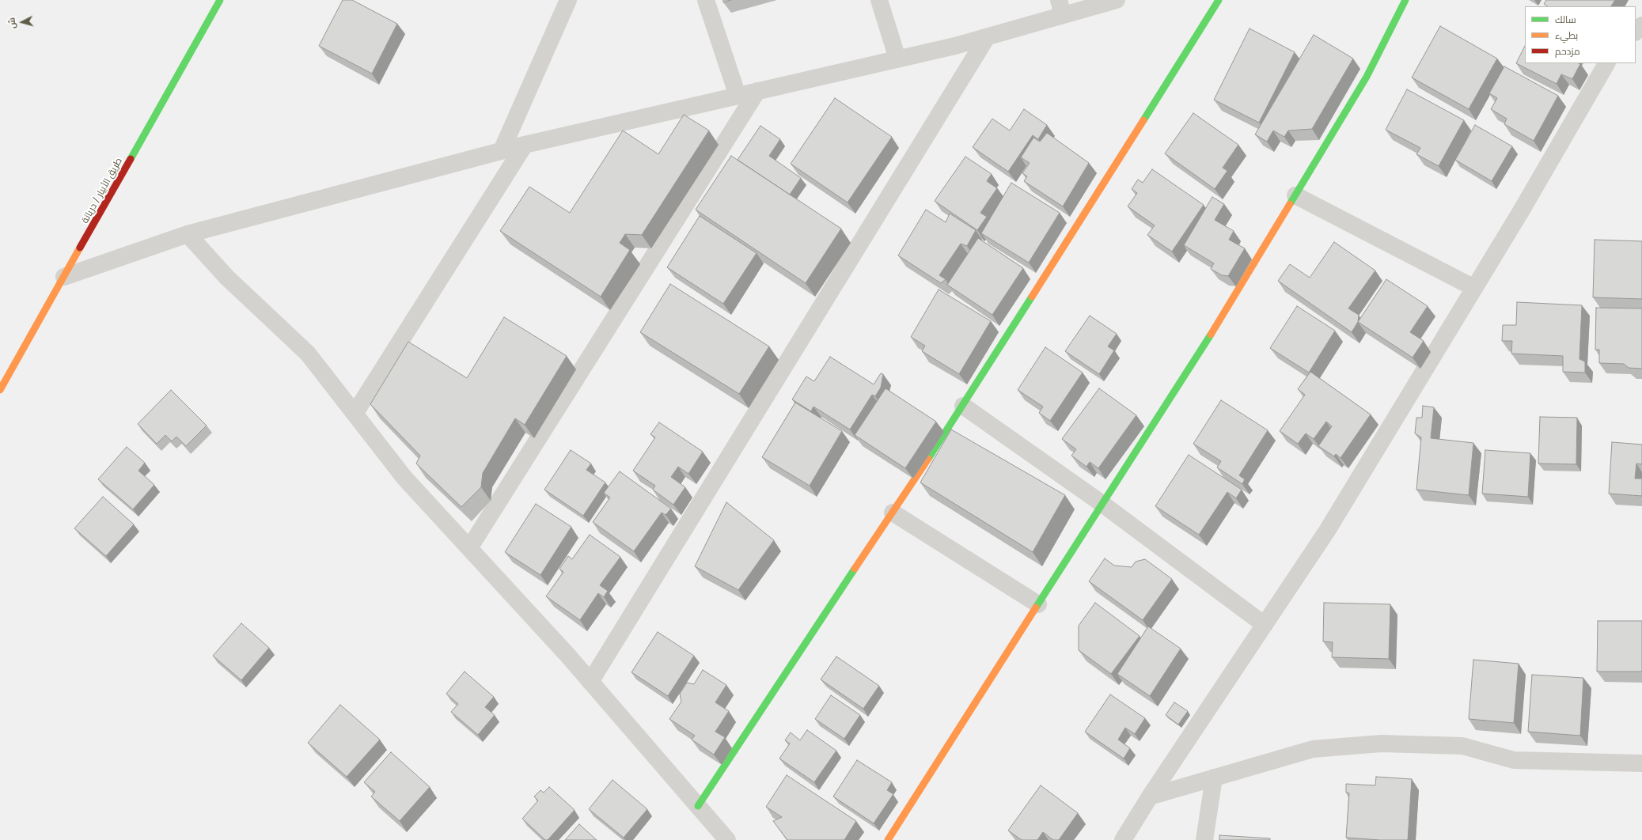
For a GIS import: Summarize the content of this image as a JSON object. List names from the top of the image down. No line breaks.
{"streets":{"street":["طريق الأبيار / دريانة"]},"legend":["سالك","بطيء","مزدحم"],"north":"left"}
